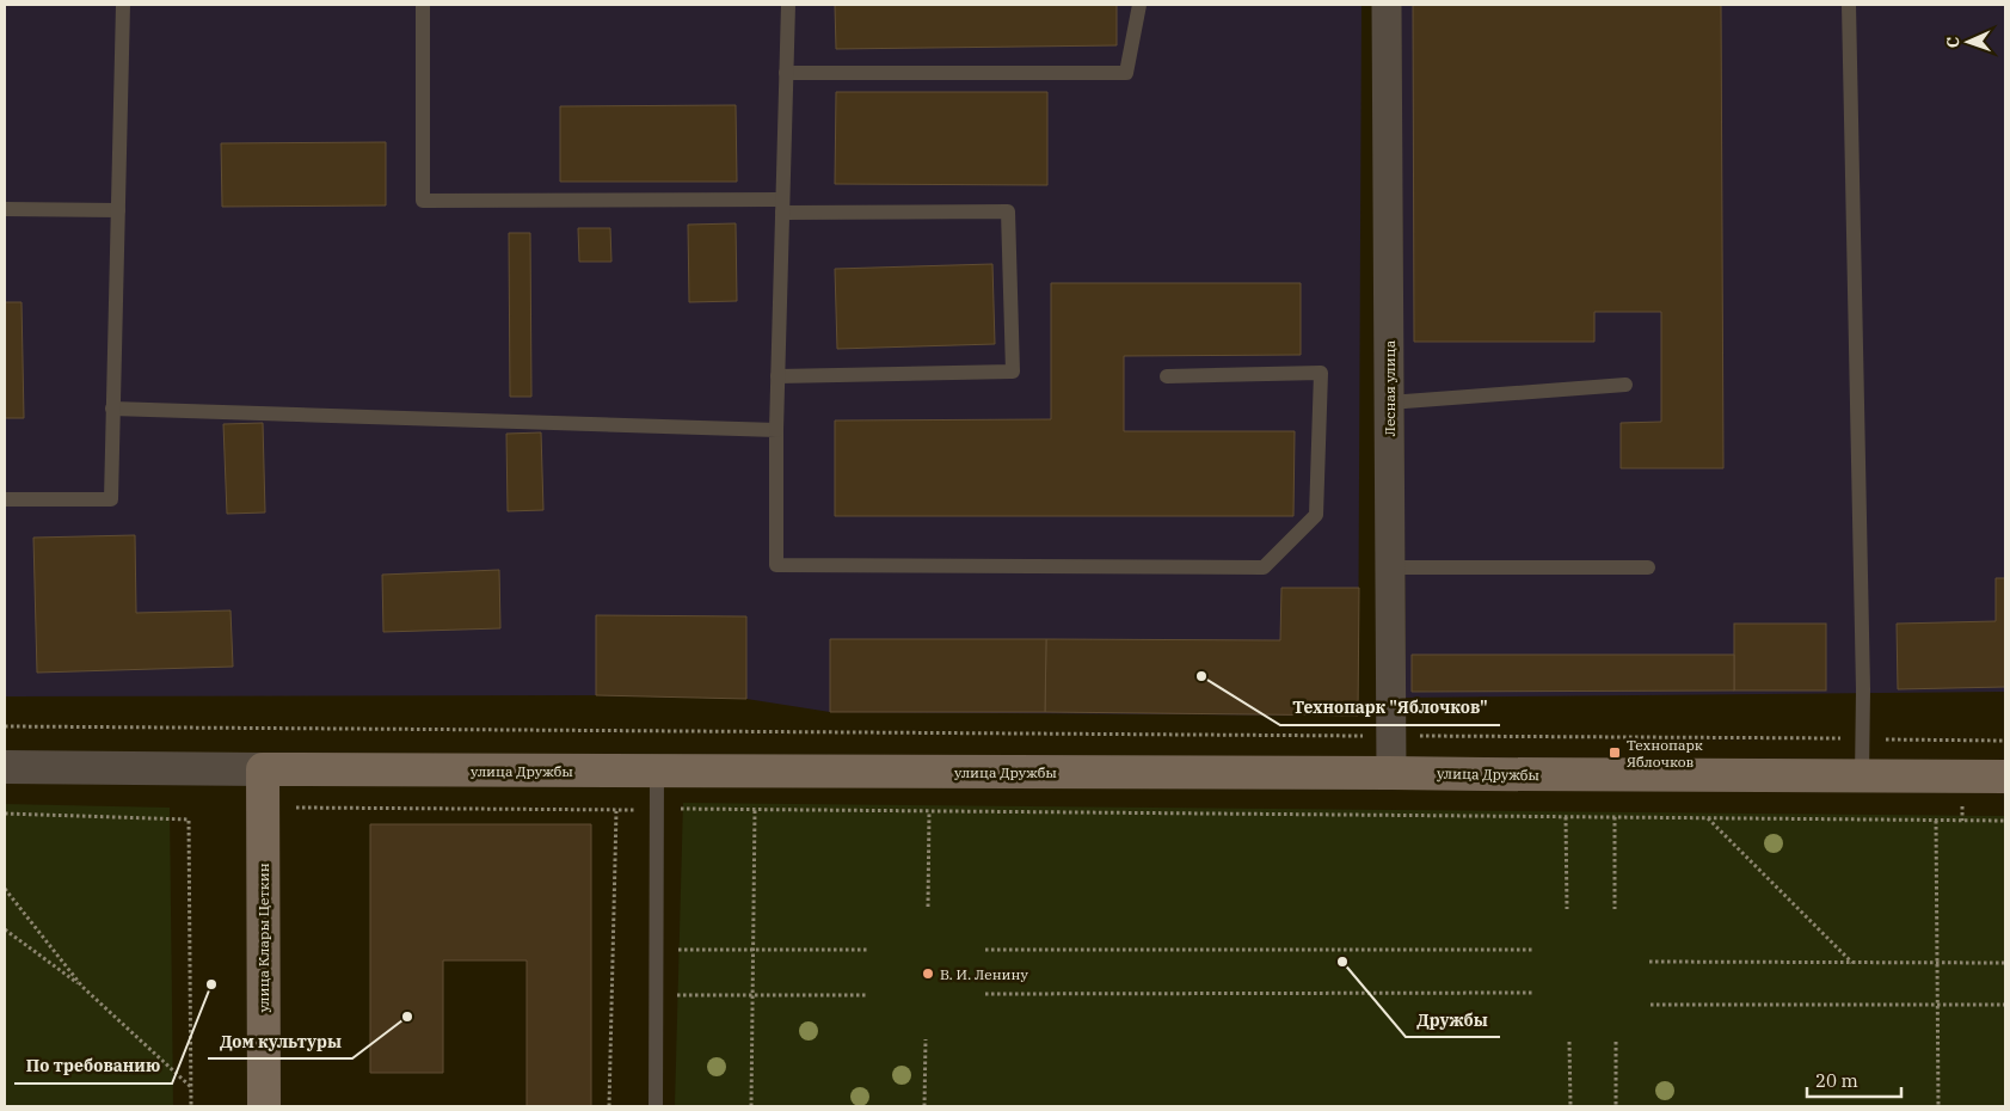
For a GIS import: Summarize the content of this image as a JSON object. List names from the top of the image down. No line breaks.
{"streets":{"main road":["улица Дружбы","улица Клары Цеткин"],"street":["Лесная улица"]},"crossings":[["Лесная улица","улица Дружбы"],["улица Дружбы","улица Клары Цеткин"]],"places":{"other":["Технопарк \"Яблочков\"","Дружбы","В. И. Ленину","По требованию","Дом культуры"],"transit":["Технопарк Яблочков"]},"scale_bar":"20 m","north":"left"}
